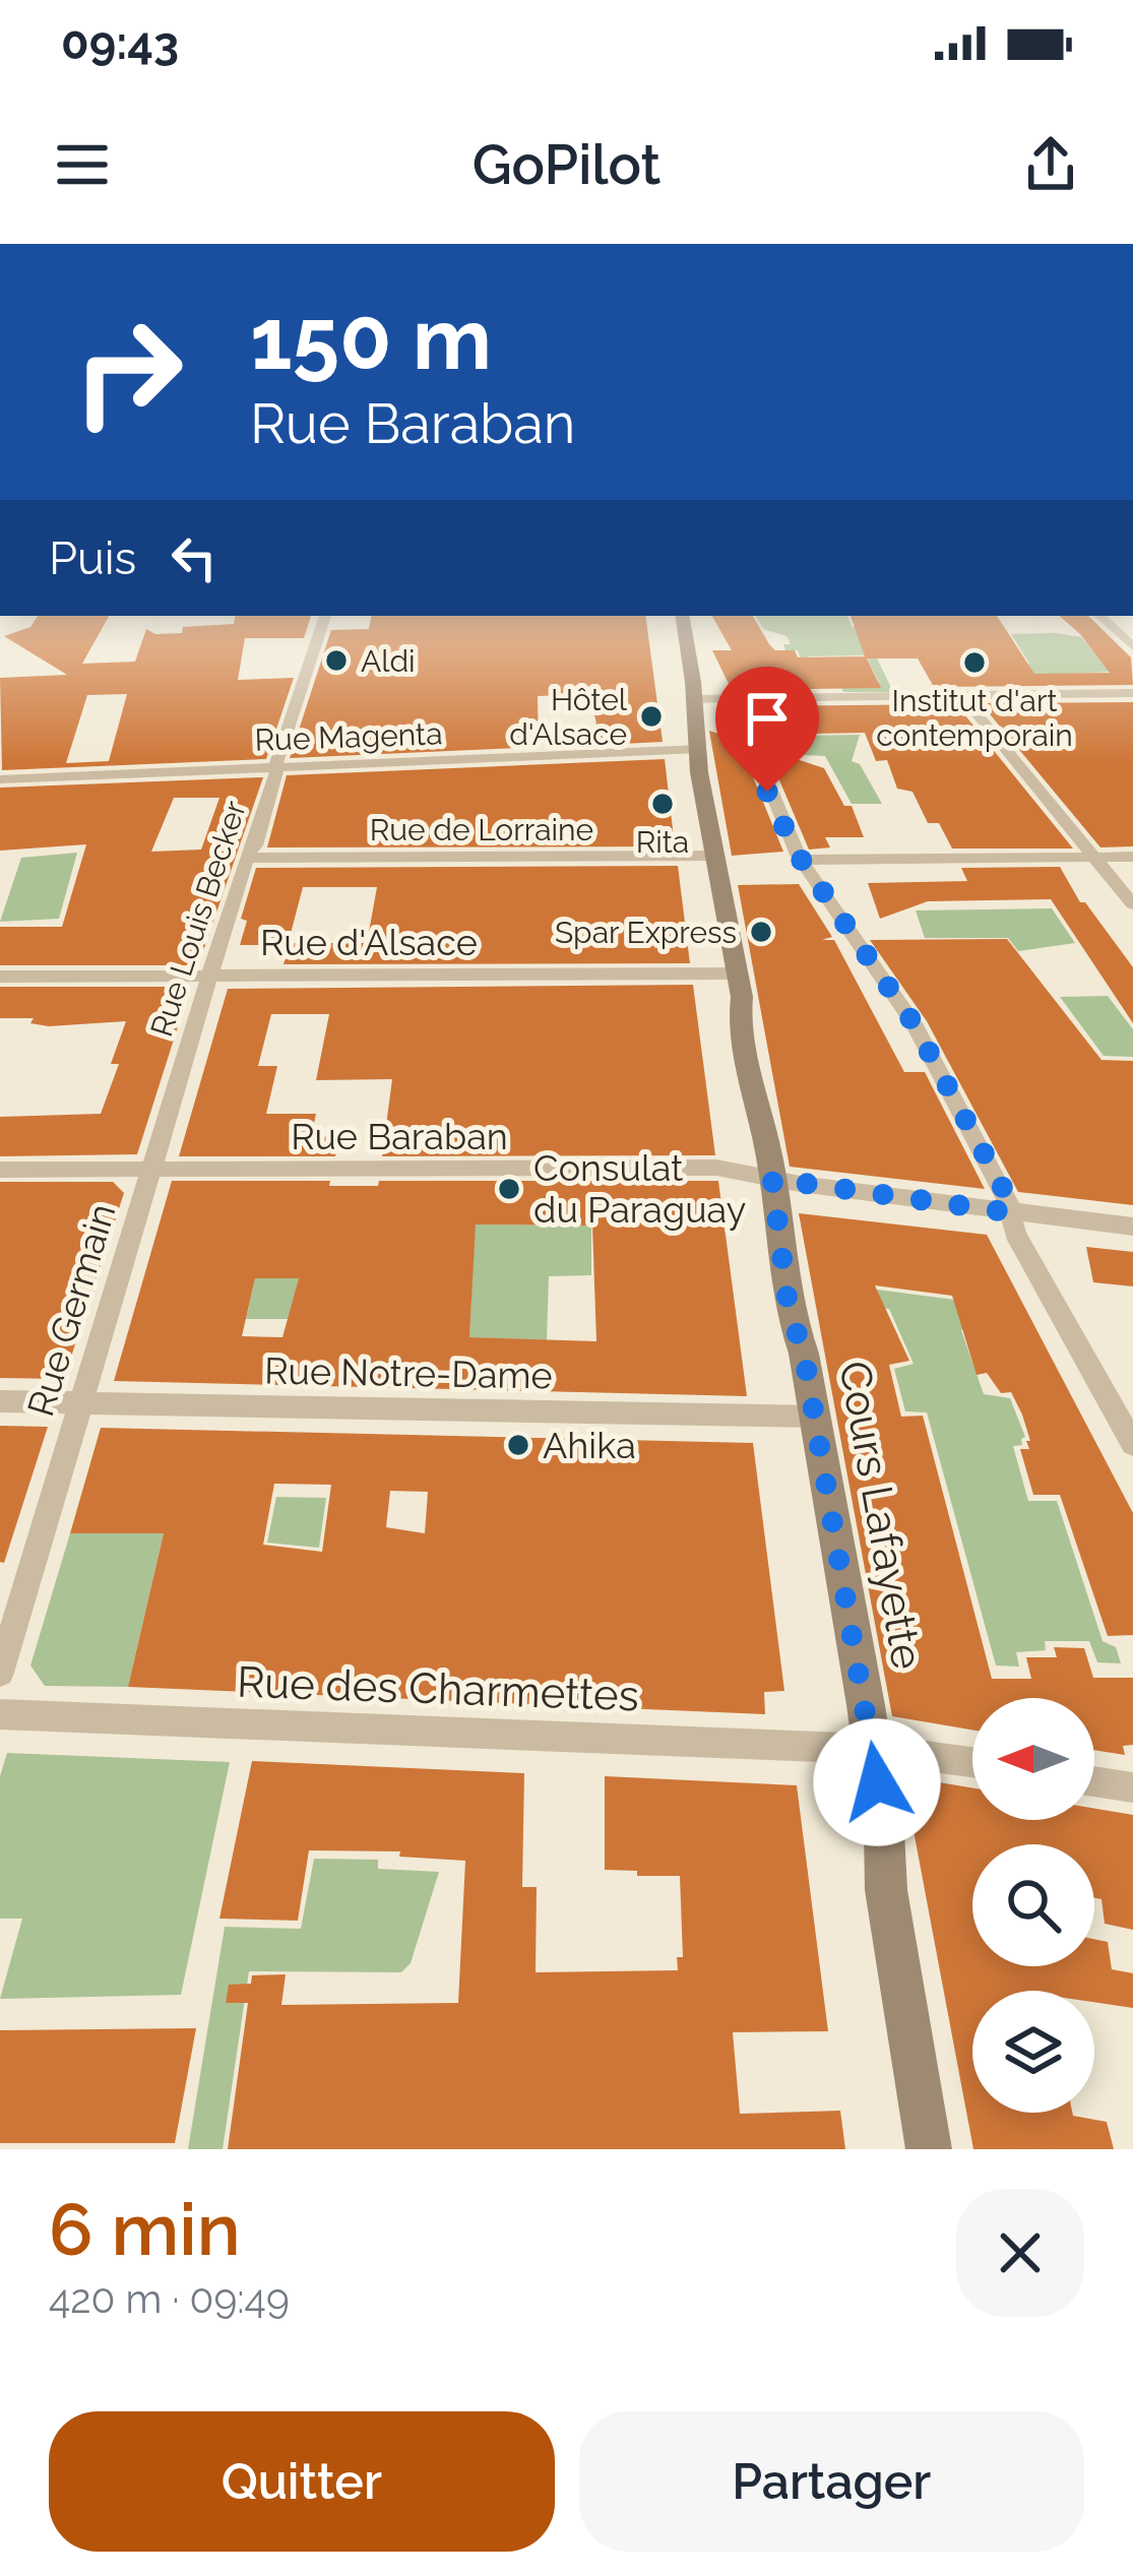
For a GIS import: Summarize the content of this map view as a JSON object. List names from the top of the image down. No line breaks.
{"streets":{"main road":["Cours Lafayette"],"street":["Rue Magenta","Rue de Lorraine","Rue Louis Becker","Rue d'Alsace","Rue Baraban","Rue Germain","Rue Notre-Dame","Rue des Charmettes"]},"crossings":[["Rue Magenta","Rue Louis Becker"],["Rue Magenta","Cours Lafayette"],["Rue de Lorraine","Rue Louis Becker"],["Rue de Lorraine","Cours Lafayette"],["Rue Louis Becker","Rue d'Alsace"],["Rue Louis Becker","Rue Baraban"],["Rue Louis Becker","Rue Germain"],["Rue d'Alsace","Cours Lafayette"],["Rue Baraban","Rue Germain"],["Rue Baraban","Cours Lafayette"],["Rue Germain","Rue Notre-Dame"],["Rue Notre-Dame","Cours Lafayette"],["Cours Lafayette","Rue des Charmettes"]],"places":["Aldi","Institut d'art contemporain","Hôtel d'Alsace","Rita","Spar Express","Consulat du Paraguay","Ahika"],"north":"left","page":{"status":"09:43","header":"GoPilot","turn":["150 m","Rue Baraban"],"then":"Puis","heading":["6 min","420 m · 09:49"],"buttons":["Quitter","Partager"]}}
